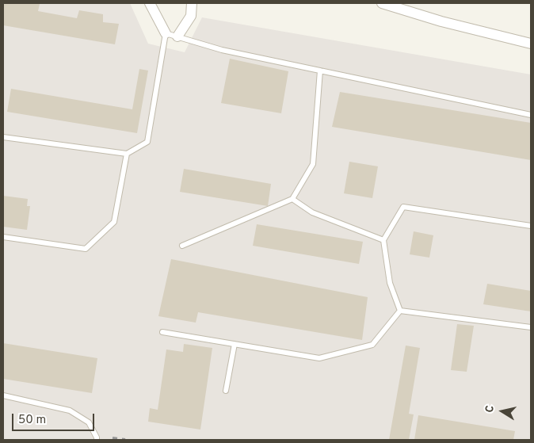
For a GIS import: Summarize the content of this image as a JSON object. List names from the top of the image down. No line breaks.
{"scale_bar":"50 m","north":"left"}
